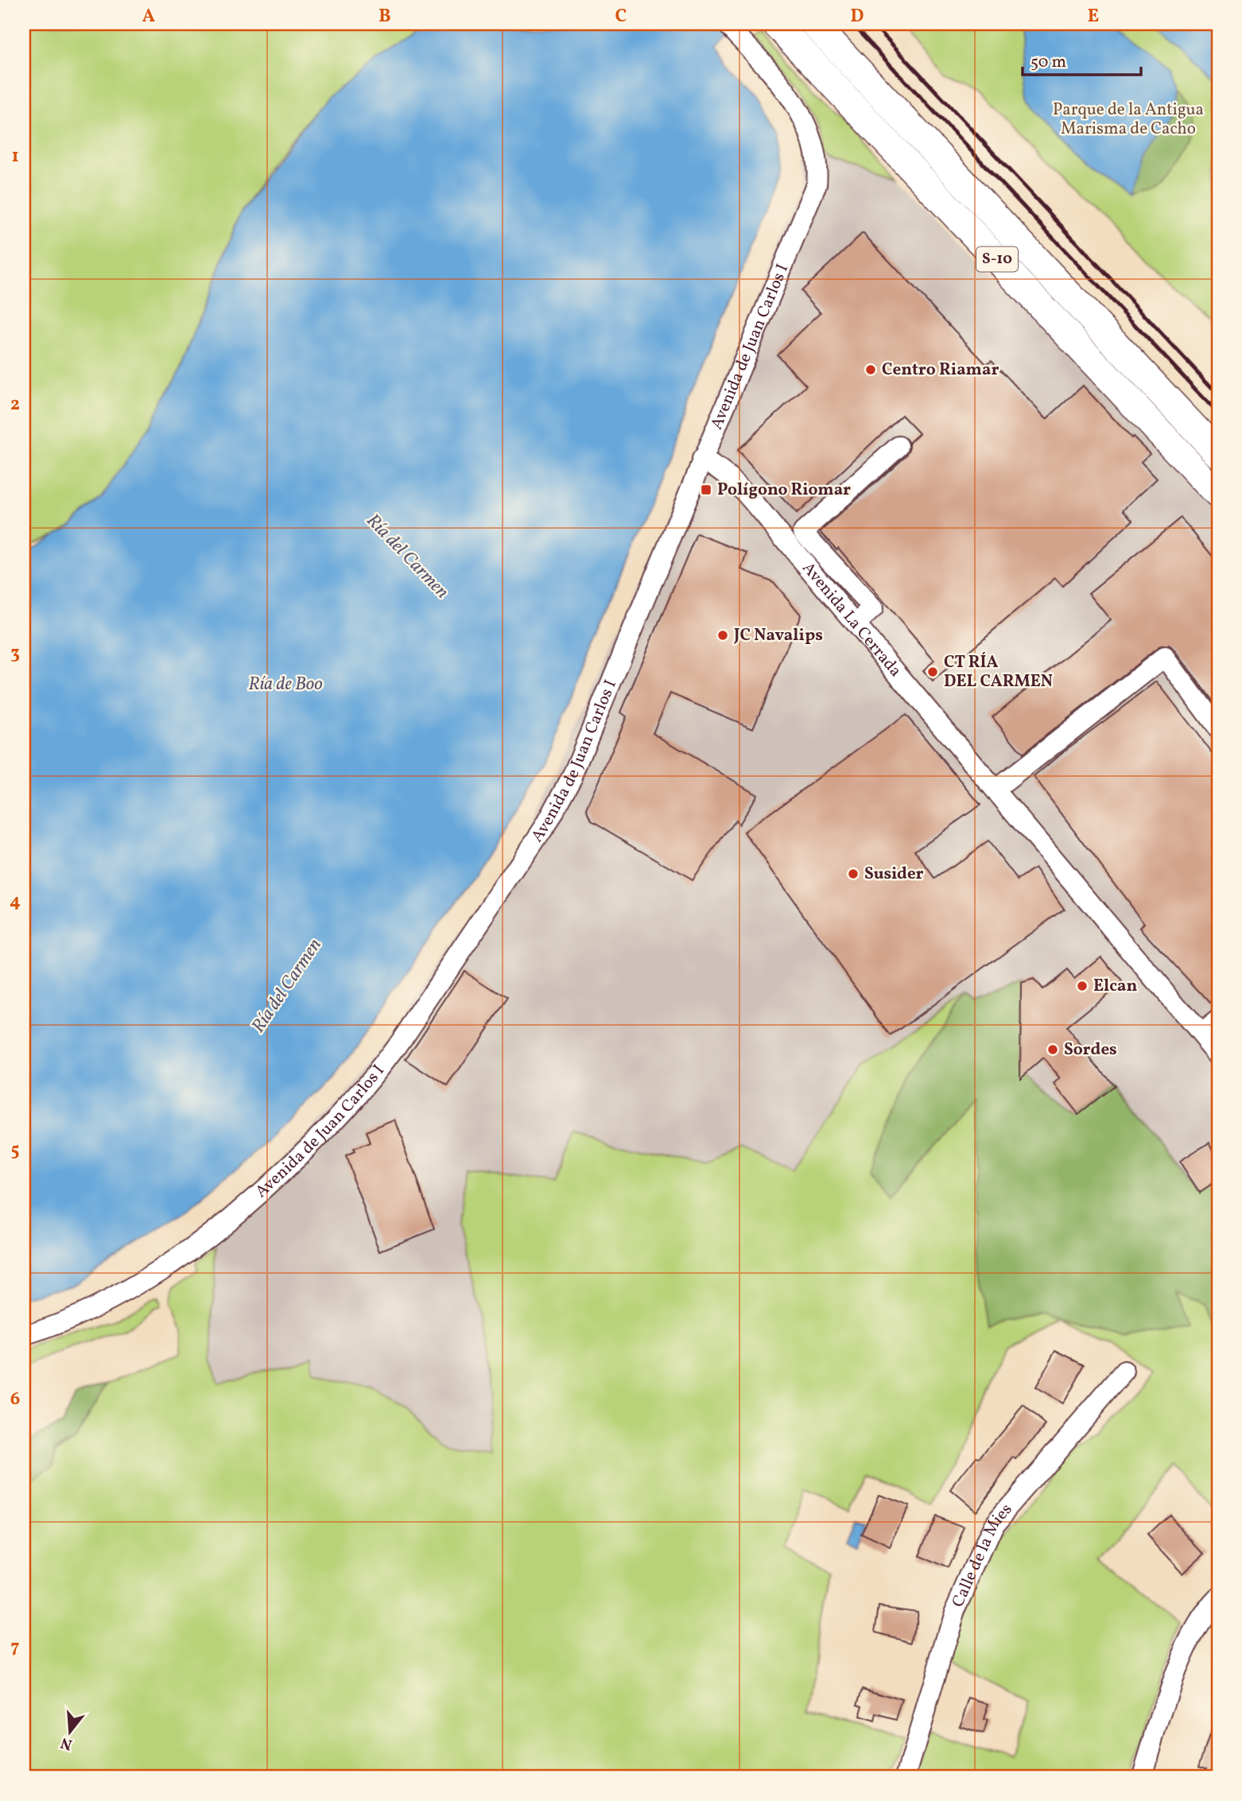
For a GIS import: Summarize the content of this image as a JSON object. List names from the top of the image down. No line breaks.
{"streets":{"highway":["S-10"],"street":["Avenida de Juan Carlos I","Avenida La Cerrada","Calle de la Mies"]},"crossings":[["Avenida de Juan Carlos I","Avenida La Cerrada"]],"water":["Ría del Carmen","Ría de Boo"],"parks":["Parque de la Antigua Marisma de Cacho"],"places":{"other":["Centro Riamar","JC Navalips","CT RÍA DEL CARMEN","Susider","Elcan","Sordes"],"transit":["Polígono Riomar"]},"scale_bar":"50 m","north":"bottom","grid":{"columns":["A","B","C","D","E"],"rows":["1","2","3","4","5","6","7"]}}
